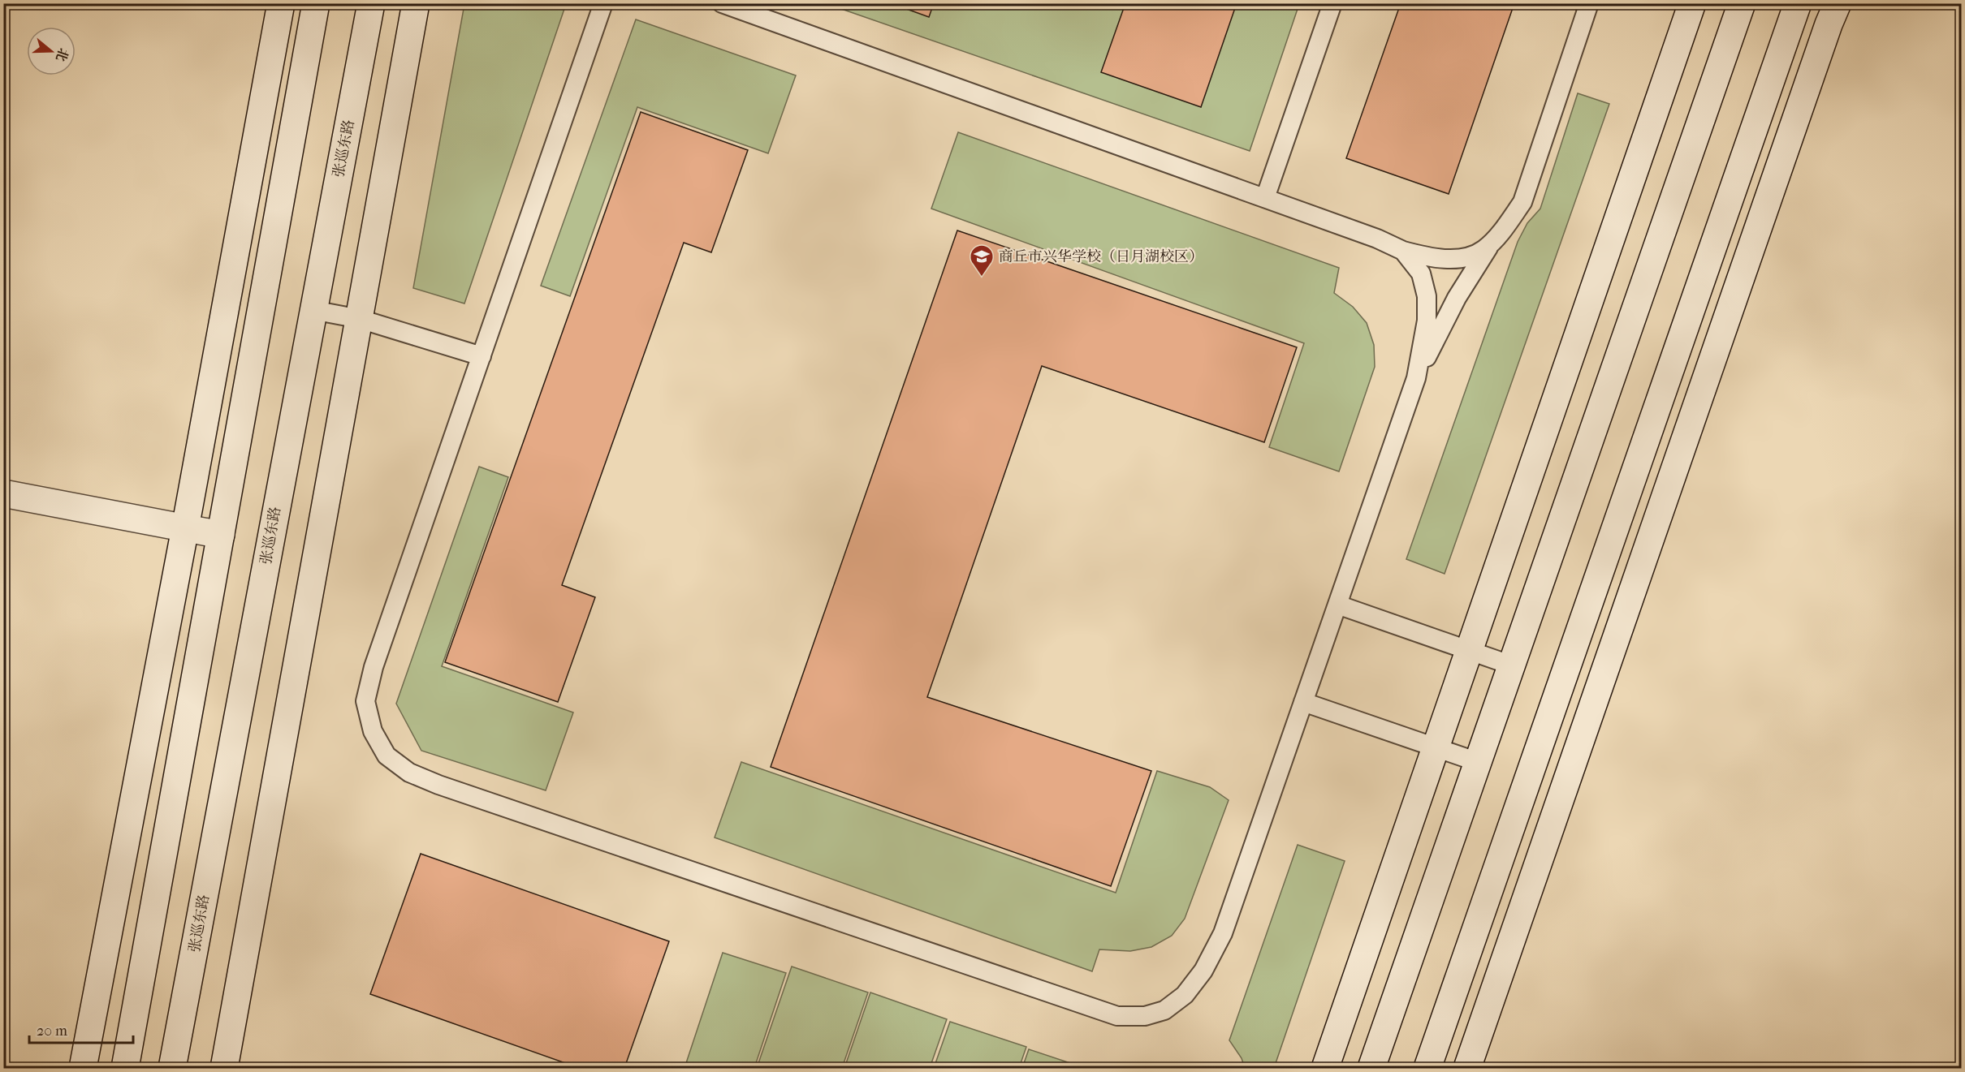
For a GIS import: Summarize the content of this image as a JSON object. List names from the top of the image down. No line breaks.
{"streets":{"main road":["张巡东路"]},"places":{"school or university":["商丘市兴华学校（日月湖校区）"]},"scale_bar":"20 m","north":"right"}
